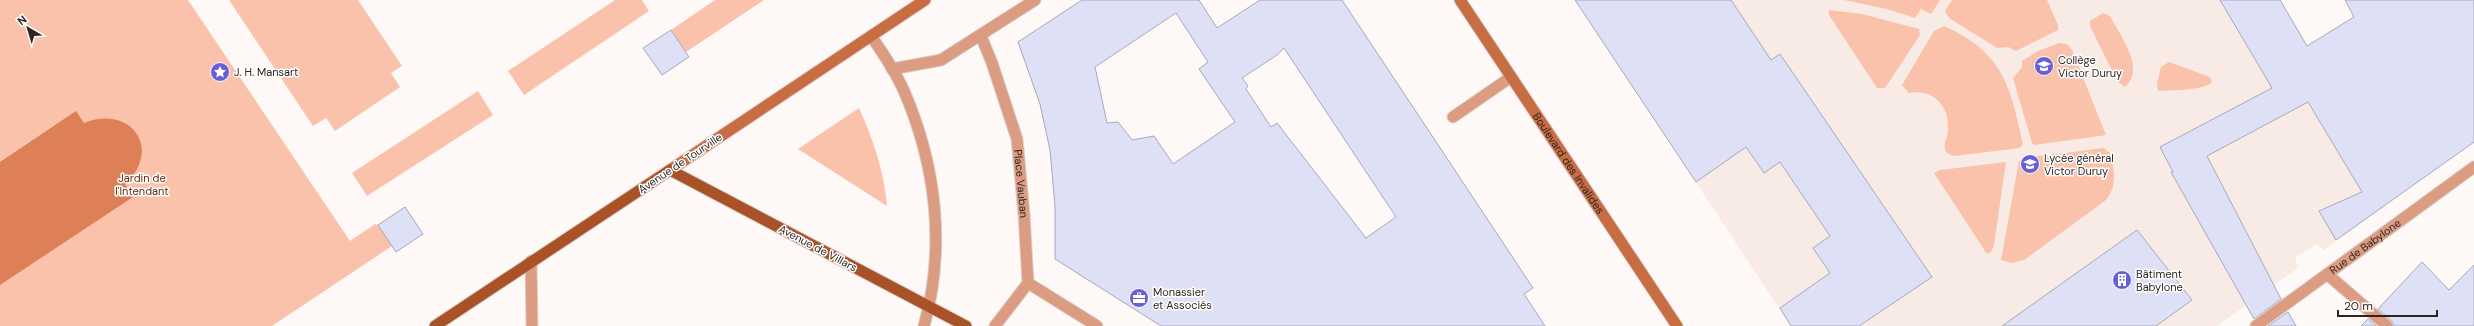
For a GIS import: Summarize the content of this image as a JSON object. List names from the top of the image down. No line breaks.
{"streets":{"main road":["Avenue de Tourville","Boulevard des Invalides","Avenue de Villars"],"street":["Place Vauban","Rue de Babylone"]},"crossings":[["Avenue de Tourville","Avenue de Villars"]],"parks":["Jardin de l'Intendant"],"places":{"school or university":["Collège Victor Duruy","Lycée général Victor Duruy"],"place":["J. H. Mansart"],"building":["Bâtiment Babylone"],"office":["Monassier et Associés"]},"scale_bar":"20 m","north":"top left"}
